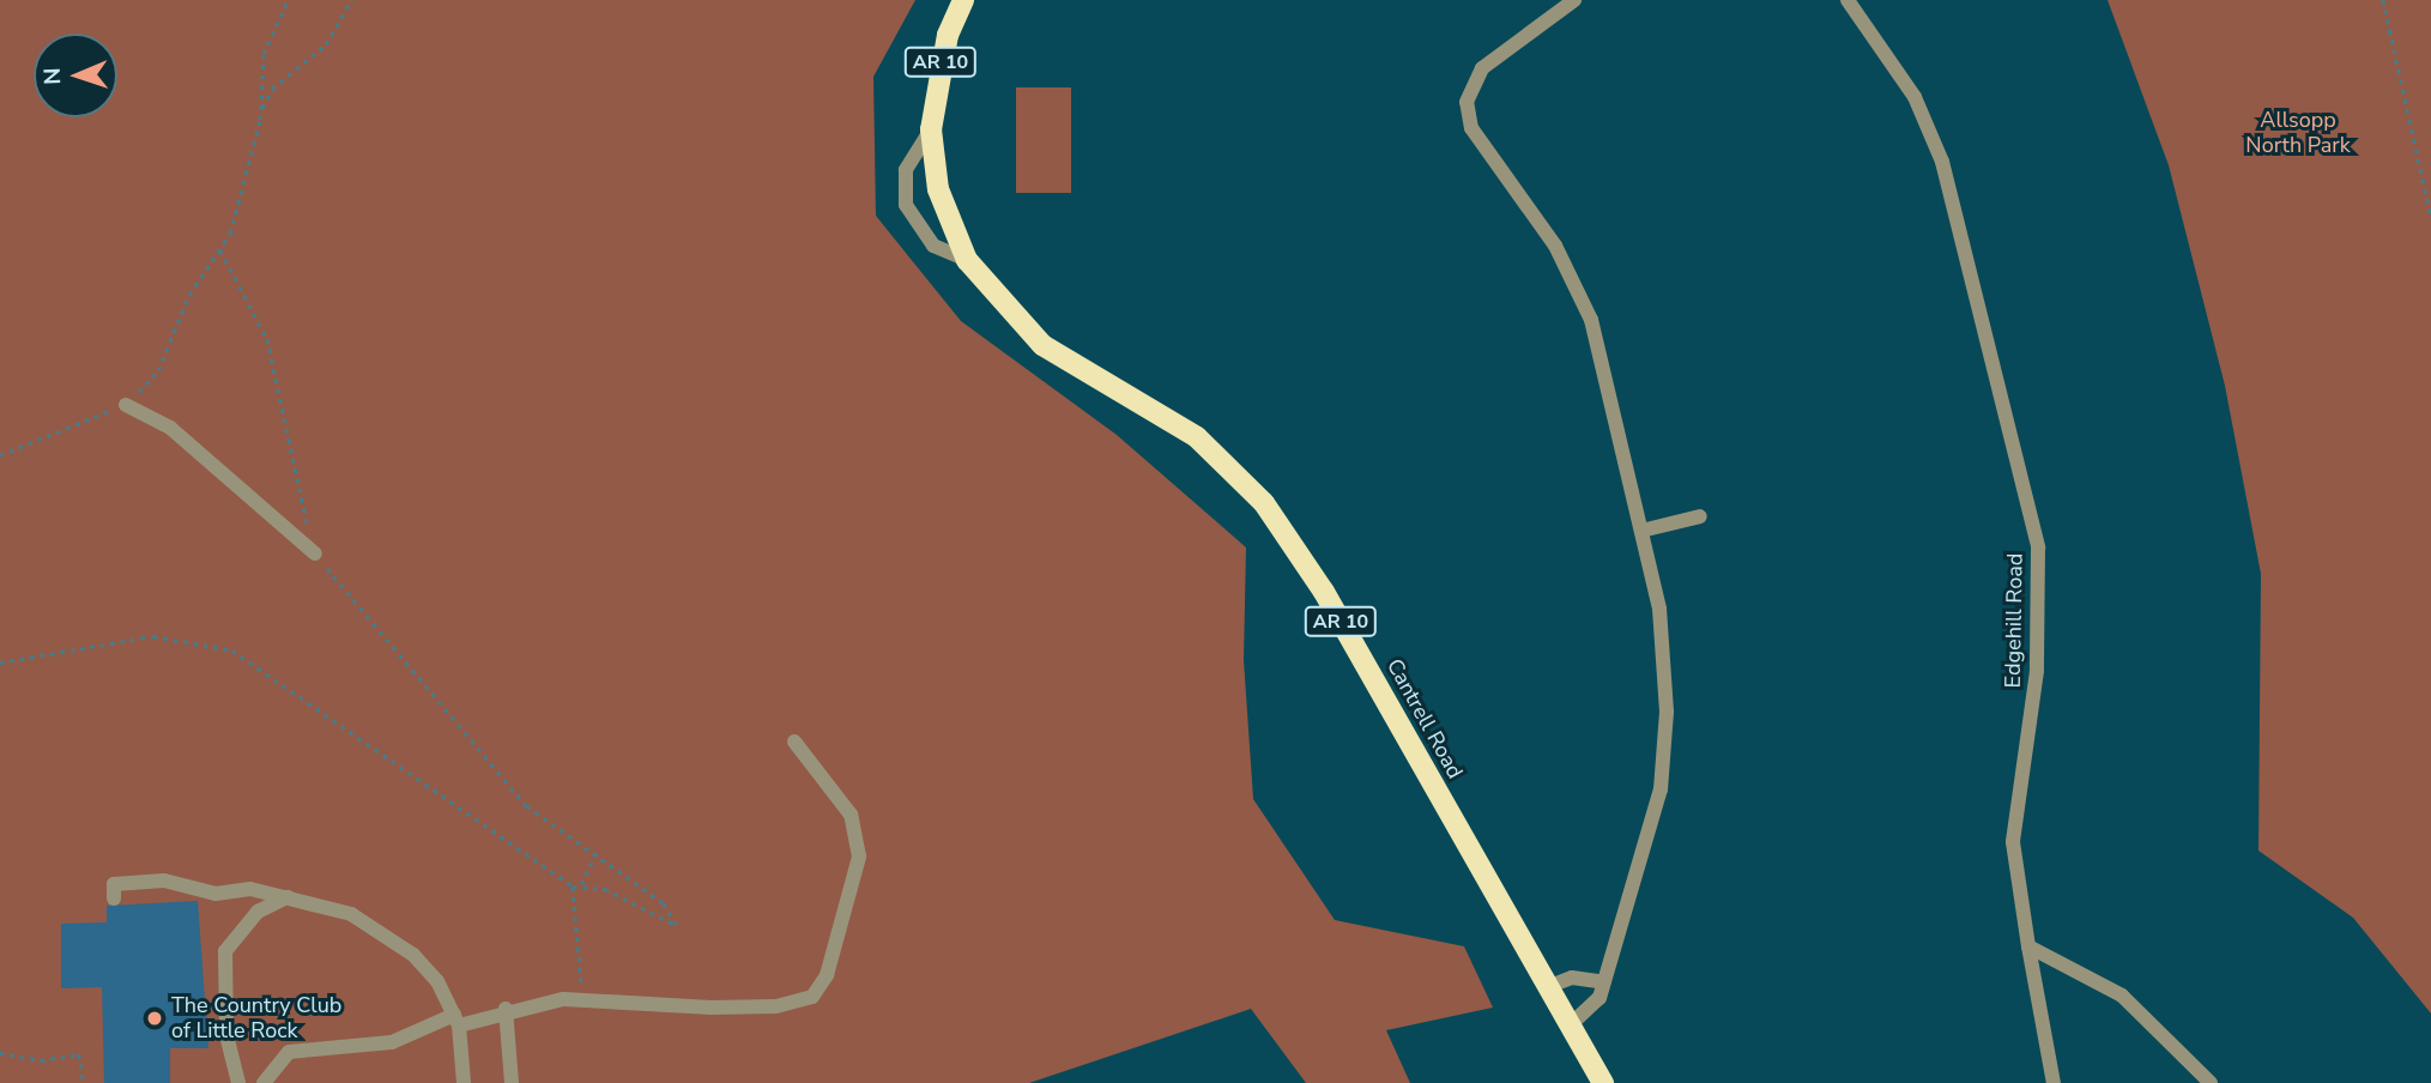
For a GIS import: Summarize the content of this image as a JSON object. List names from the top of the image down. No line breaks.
{"streets":{"main road":["AR 10","Cantrell Road"],"street":["Edgehill Road"]},"parks":["Allsopp North Park"],"places":["The Country Club of Little Rock"],"north":"left"}
